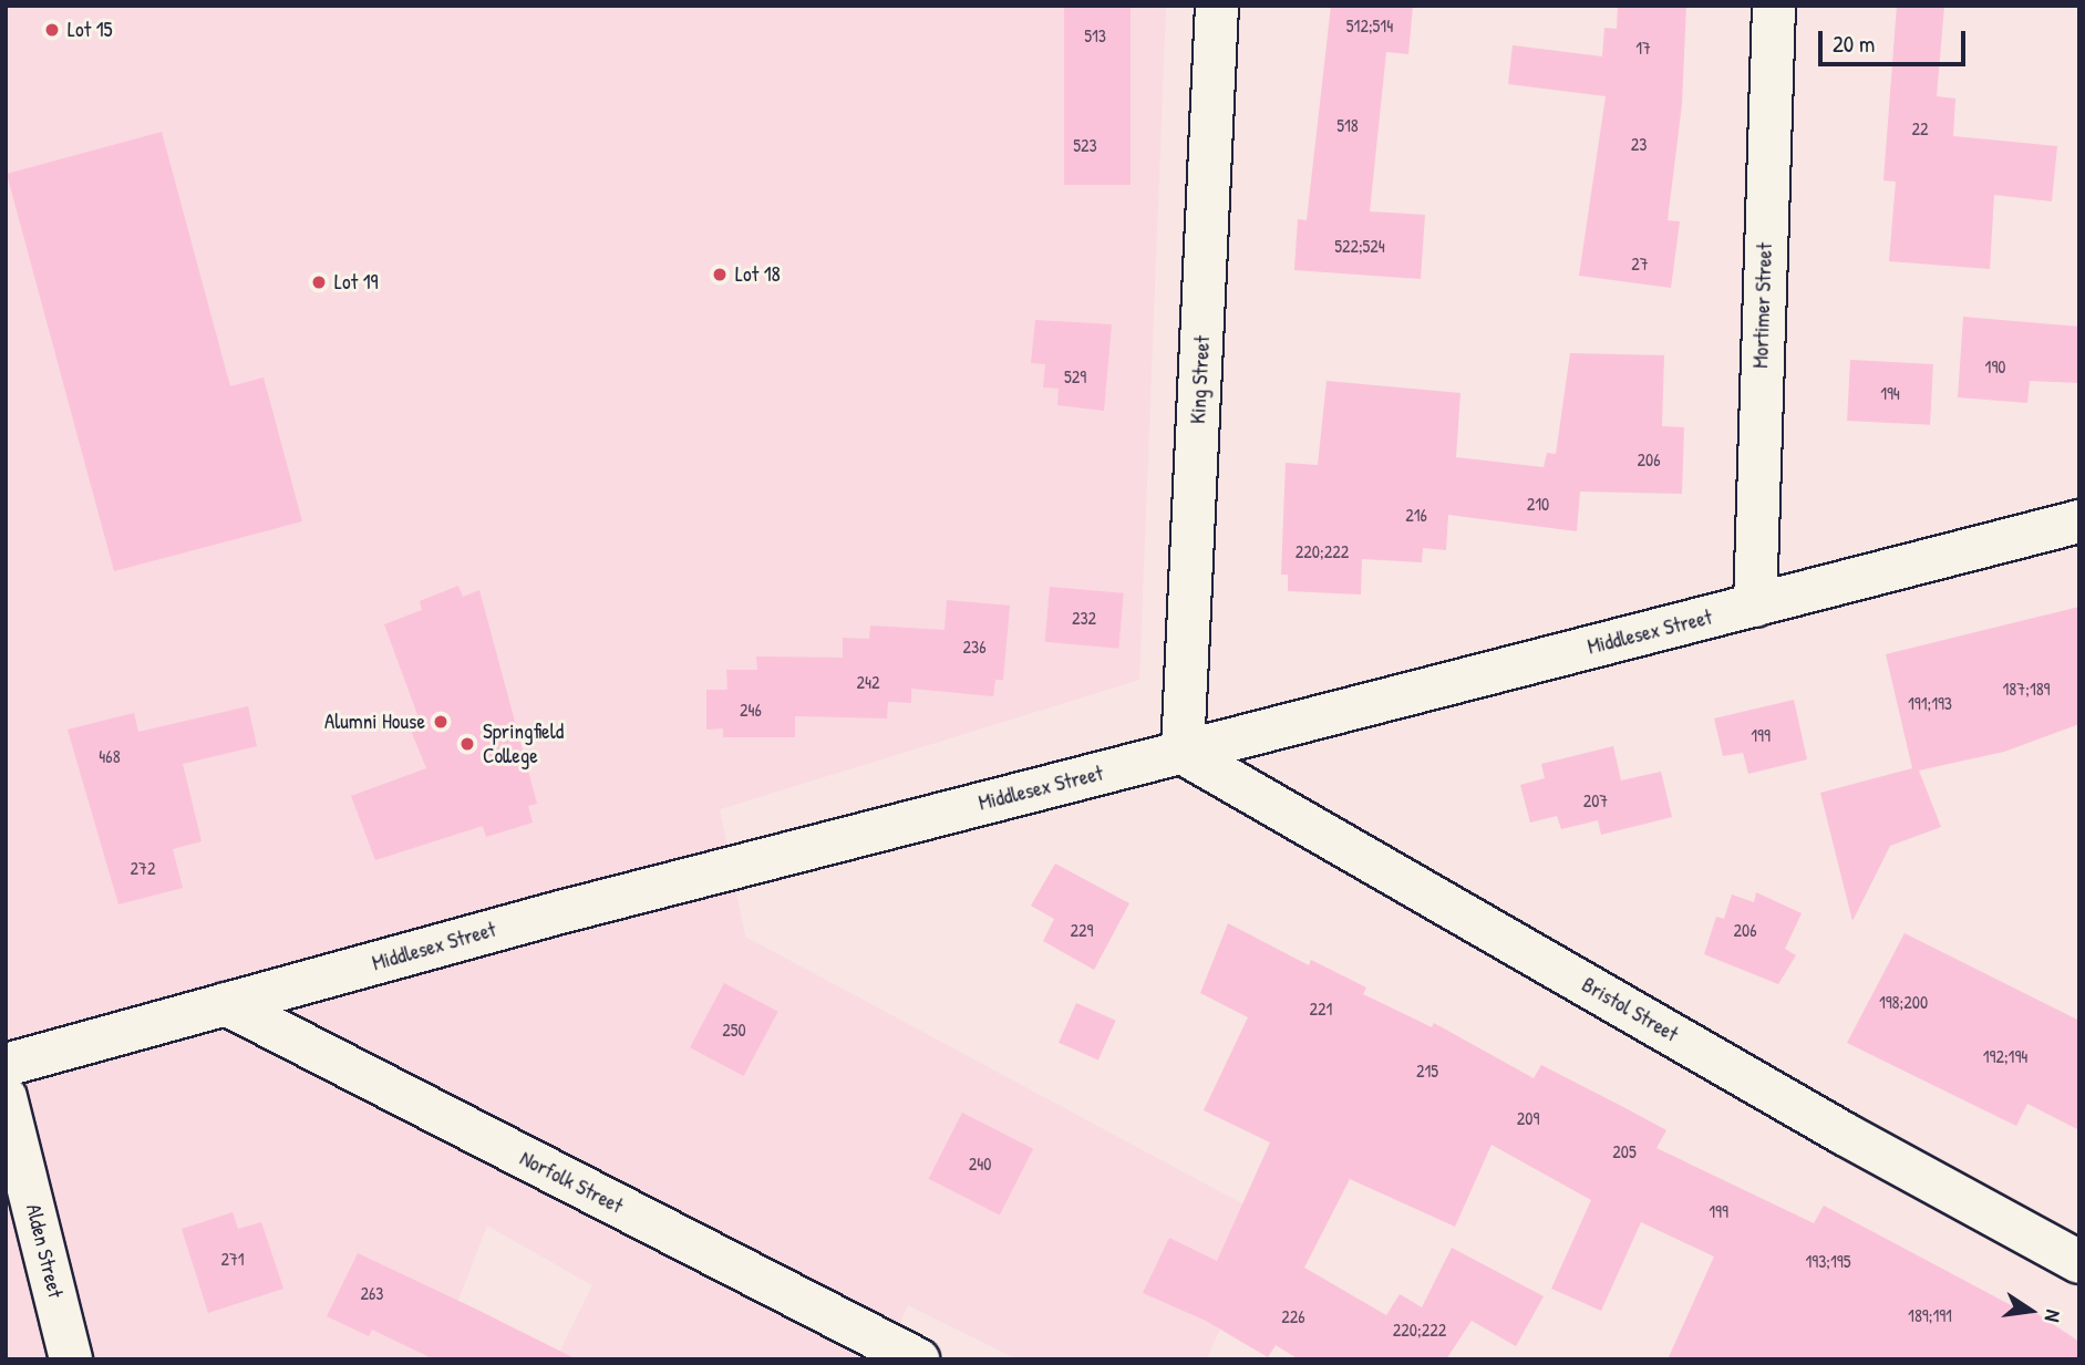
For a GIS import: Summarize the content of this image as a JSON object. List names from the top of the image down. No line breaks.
{"streets":{"street":["Mortimer Street","King Street","Middlesex Street","Bristol Street","Norfolk Street","Alden Street"]},"crossings":[["Mortimer Street","Middlesex Street"],["King Street","Middlesex Street"],["King Street","Bristol Street"],["Middlesex Street","Bristol Street"],["Middlesex Street","Norfolk Street"]],"places":["Lot 15","Lot 18","Lot 19","Alumni House","Springfield College"],"house_numbers":["512;514","513","17","518","22","23","523","522;524","27","190","529","194","206","210","216","220;222","232","236","242","187;189","191;193","246","199","468","207","272","229","206","198;200","221","250","192;194","215","209","205","240","199","271","193;195","263","189;191","226","220;222"],"scale_bar":"20 m","north":"right"}
